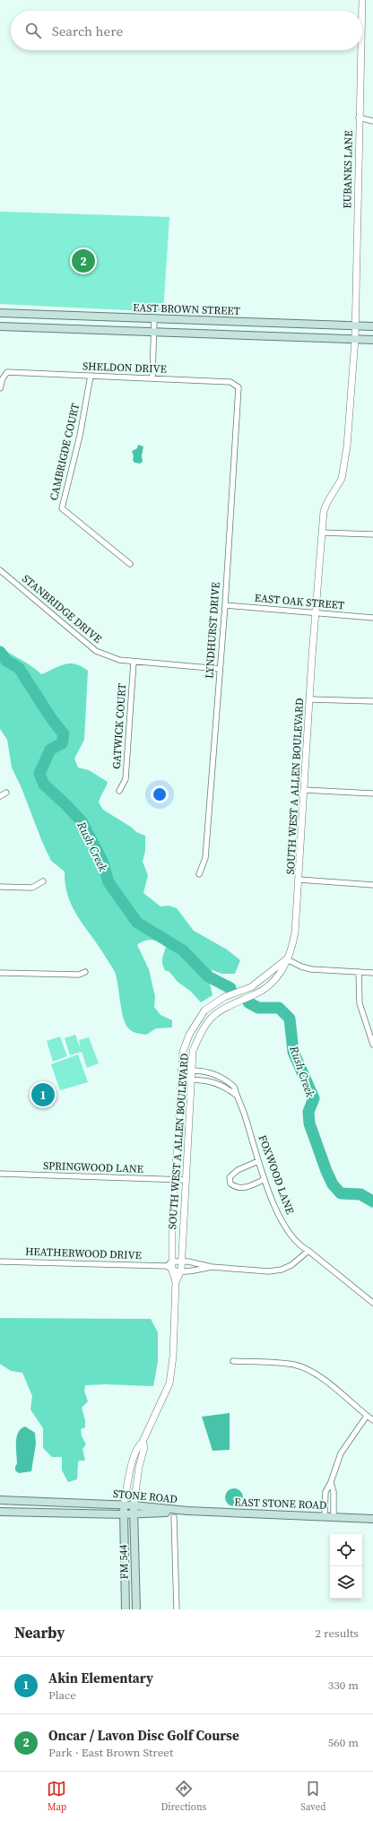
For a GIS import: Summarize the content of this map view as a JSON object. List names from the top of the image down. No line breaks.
{"streets":{"main road":["EAST BROWN STREET","STONE ROAD","EAST STONE ROAD","FM 544"],"street":["EUBANKS LANE","SHELDON DRIVE","CAMBRIGDE COURT","EAST OAK STREET","STANBRIDGE DRIVE","LYNDHURST DRIVE","GATWICK COURT","SOUTH WEST A ALLEN BOULEVARD","SPRINGWOOD LANE","FOXWOOD LANE","HEATHERWOOD DRIVE"]},"crossings":[["EUBANKS LANE","EAST BROWN STREET"],["EUBANKS LANE","SOUTH WEST A ALLEN BOULEVARD"],["SHELDON DRIVE","CAMBRIGDE COURT"],["SHELDON DRIVE","LYNDHURST DRIVE"],["EAST OAK STREET","LYNDHURST DRIVE"],["EAST OAK STREET","SOUTH WEST A ALLEN BOULEVARD"],["STANBRIDGE DRIVE","LYNDHURST DRIVE"],["STANBRIDGE DRIVE","GATWICK COURT"],["SOUTH WEST A ALLEN BOULEVARD","SPRINGWOOD LANE"],["SOUTH WEST A ALLEN BOULEVARD","FOXWOOD LANE"],["SOUTH WEST A ALLEN BOULEVARD","HEATHERWOOD DRIVE"],["FOXWOOD LANE","HEATHERWOOD DRIVE"],["STONE ROAD","EAST STONE ROAD"],["STONE ROAD","FM 544"]],"water":["Rush Creek"],"page":{"search":"Search here","pins":["2","1"],"heading":["Nearby","2 results"],"list":[{"mark":"1","name":"Akin Elementary","note":"Place","value":"330 m"},{"mark":"2","name":"Oncar / Lavon Disc Golf Course","note":"Park · East Brown Street","value":"560 m"}],"nav":["Map","Directions","Saved"]}}
